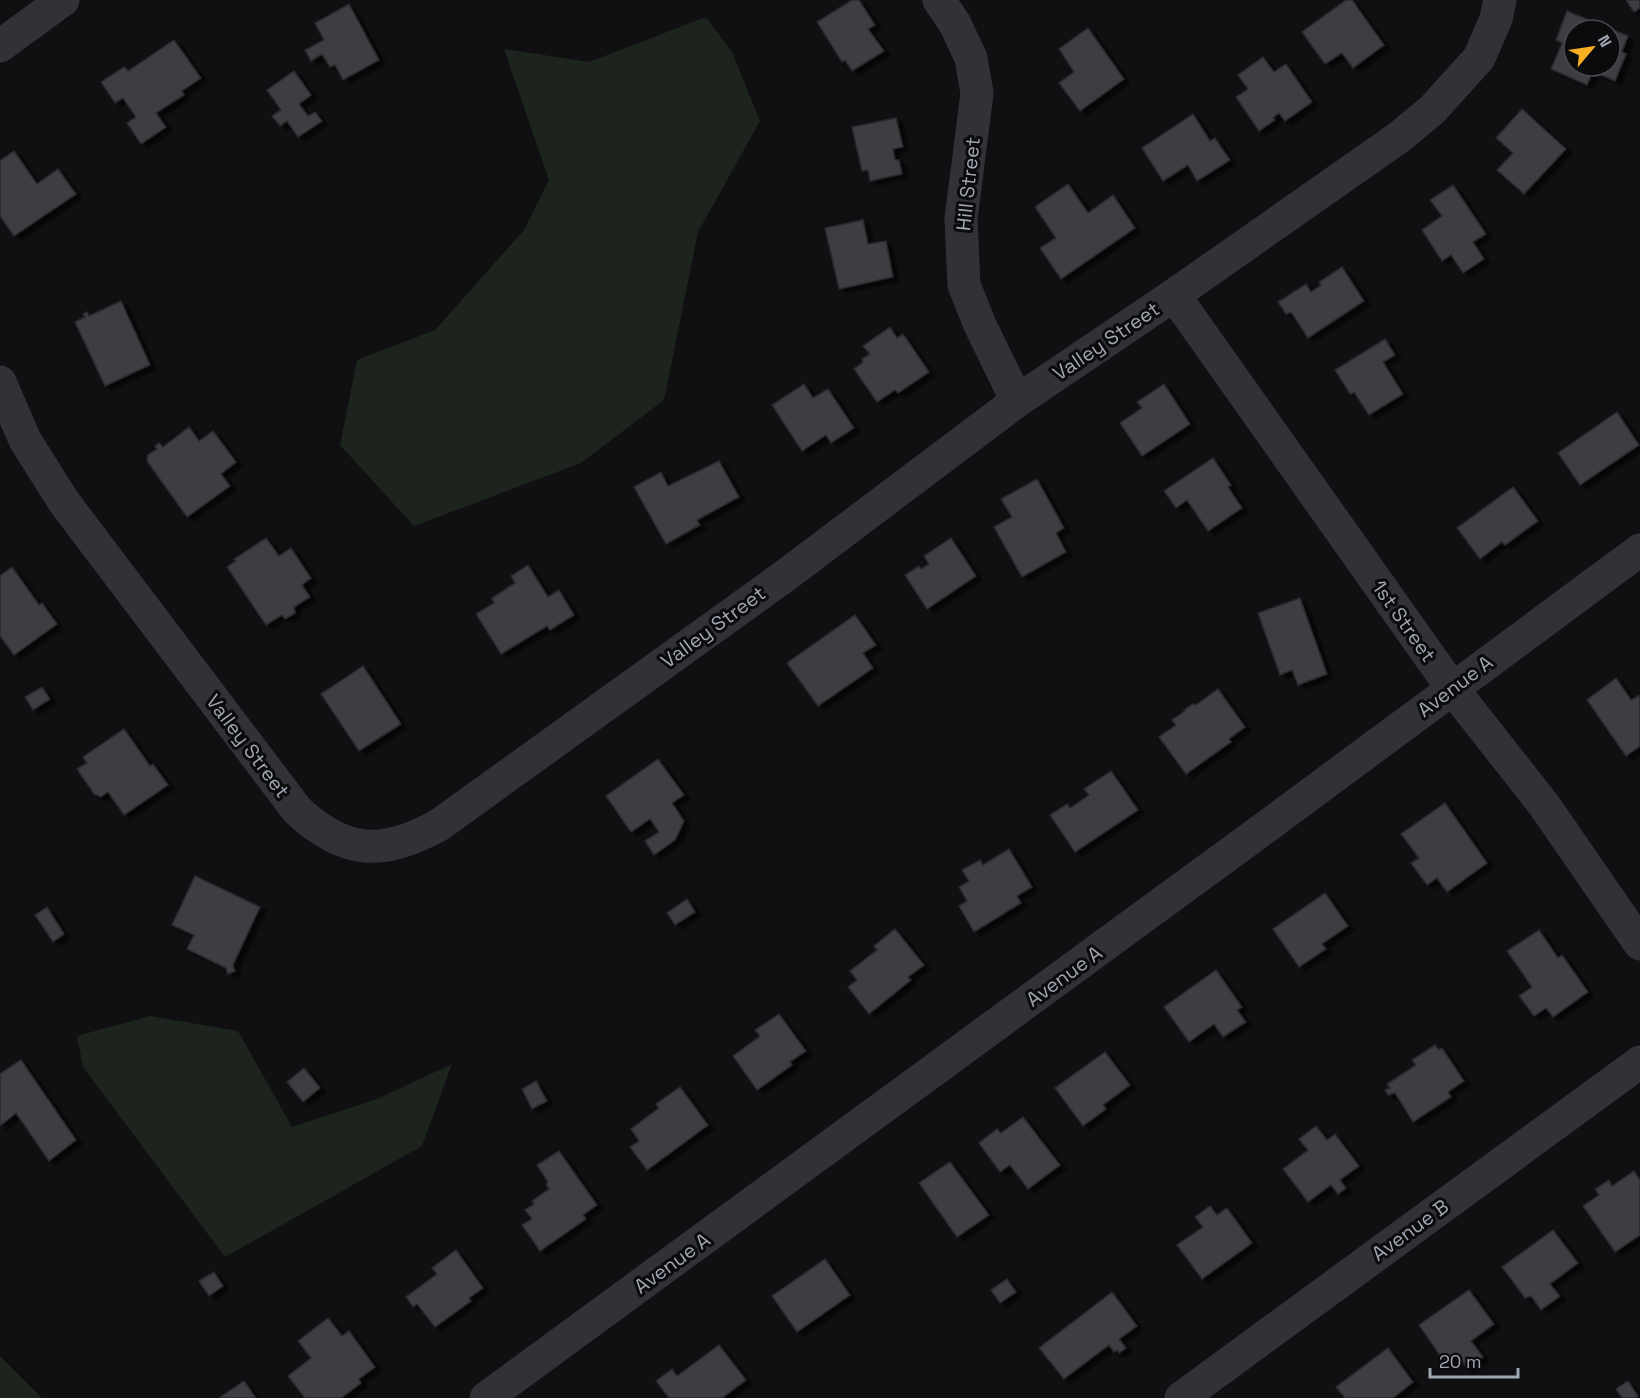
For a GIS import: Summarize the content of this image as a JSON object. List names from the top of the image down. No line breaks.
{"streets":{"street":["Hill Street","Valley Street","1st Street","Avenue A","Avenue B"]},"crossings":[["Hill Street","Valley Street"],["Valley Street","1st Street"],["1st Street","Avenue A"]],"scale_bar":"20 m","north":"top right"}
